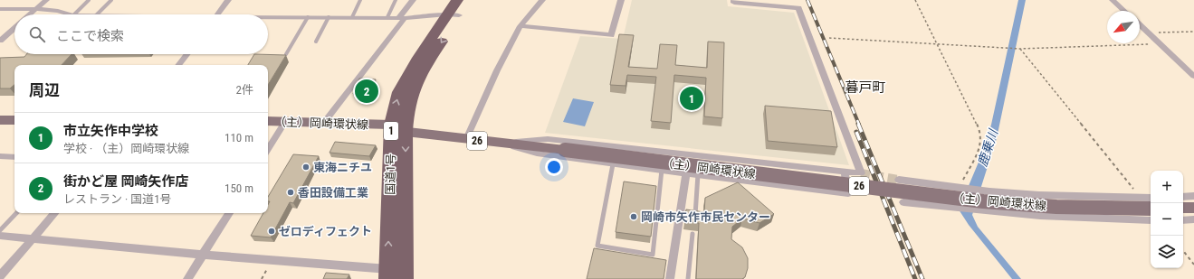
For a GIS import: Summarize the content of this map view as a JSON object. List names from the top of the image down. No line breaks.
{"streets":{"highway":["1","国道1号"],"main road":["（主）岡崎環状線","26"]},"crossings":[["（主）岡崎環状線","国道1号"]],"districts":["暮戸町"],"water":["鹿乗川"],"places":["東海ニチユ","香田設備工業","岡崎市矢作市民センター","ゼロディフェクト"],"north":"bottom left","page":{"search":"ここで検索","heading":["周辺","2件"],"pins":["2","1"],"list":[{"mark":"1","name":"市立矢作中学校","note":"学校 · （主）岡崎環状線","value":"110 m"},{"mark":"2","name":"街かど屋 岡崎矢作店","note":"レストラン · 国道1号","value":"150 m"}],"map_buttons":["+","−"]}}
